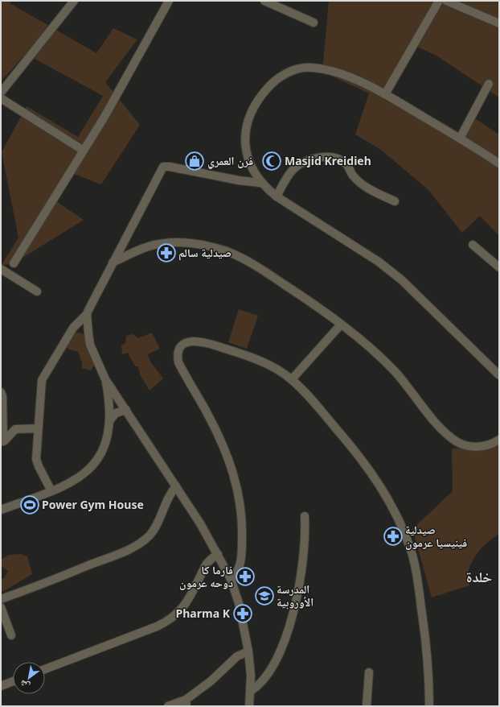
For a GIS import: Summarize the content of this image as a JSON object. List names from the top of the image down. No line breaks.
{"districts":["خلدة"],"places":{"shop":["فرن العمري"],"mosque":["Masjid Kreidieh"],"pharmacy":["صيدلية سالم","صيدلية فينيسيا عرمون","فارما كا دوحه عرمون","Pharma K"],"sports":["Power Gym House"],"school or university":["المدرسة الأوروبية"]},"north":"bottom left"}
